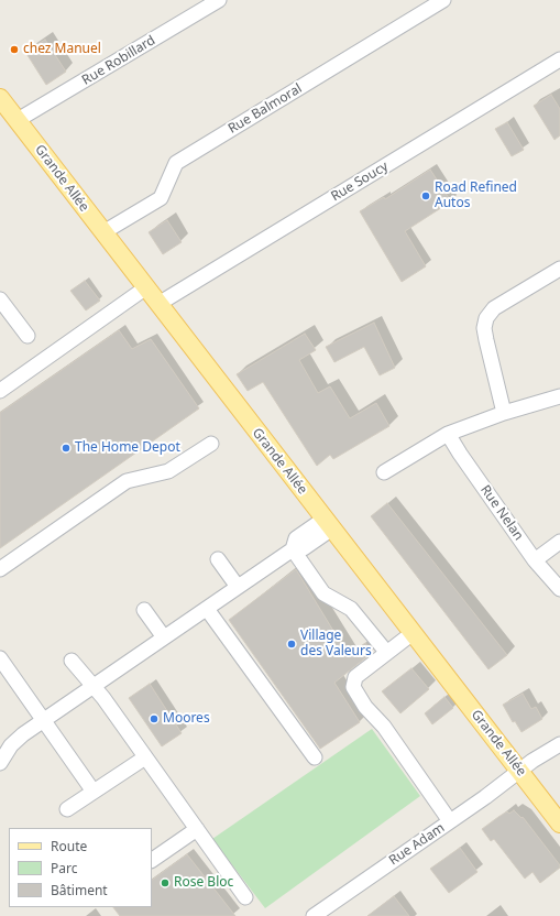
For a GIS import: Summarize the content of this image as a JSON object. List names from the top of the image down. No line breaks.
{"streets":{"main road":["Grande Allée"],"street":["Rue Robillard","Rue Balmoral","Rue Soucy","Rue Nelan","Rue Adam"]},"crossings":[["Rue Robillard","Grande Allée"],["Rue Balmoral","Grande Allée"],["Grande Allée","Rue Soucy"],["Grande Allée","Rue Adam"]],"places":["chez Manuel","Road Refined Autos","The Home Depot","Village des Valeurs","Moores","Rose Bloc"],"legend":["Route","Parc","Bâtiment"]}
